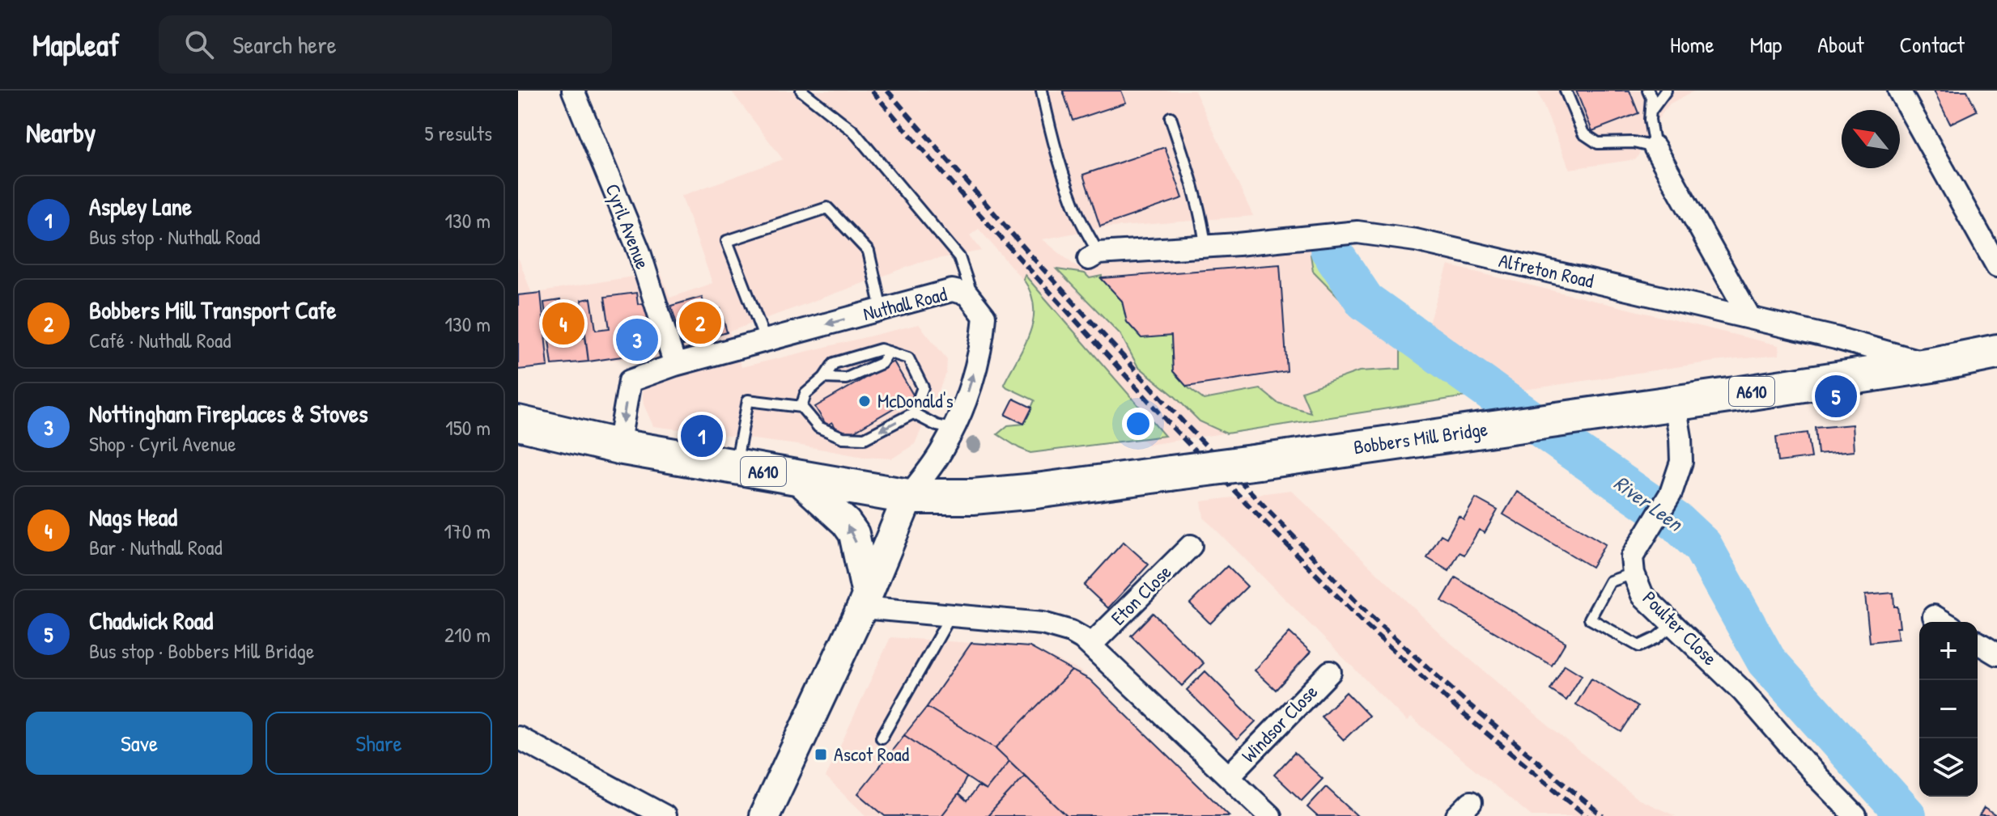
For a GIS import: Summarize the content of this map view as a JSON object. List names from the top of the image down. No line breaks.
{"streets":{"main road":["Alfreton Road","A610","Bobbers Mill Bridge"],"street":["Cyril Avenue","Nuthall Road","Eton Close","Poulter Close","Windsor Close"]},"crossings":[["Cyril Avenue","Nuthall Road"],["Alfreton Road","Bobbers Mill Bridge"],["Nuthall Road","A610"],["Nuthall Road","Bobbers Mill Bridge"],["A610","Bobbers Mill Bridge"],["Bobbers Mill Bridge","Poulter Close"]],"water":["River Leen"],"places":{"other":["McDonald's"],"transit":["Ascot Road"]},"north":"top left","page":{"header":"Mapleaf","search":"Search here","nav":["Home","Map","About","Contact"],"heading":["Nearby","5 results"],"list":[{"mark":"1","name":"Aspley Lane","note":"Bus stop · Nuthall Road","value":"130 m"},{"mark":"2","name":"Bobbers Mill Transport Cafe","note":"Café · Nuthall Road","value":"130 m"},{"mark":"3","name":"Nottingham Fireplaces & Stoves","note":"Shop · Cyril Avenue","value":"150 m"},{"mark":"4","name":"Nags Head","note":"Bar · Nuthall Road","value":"170 m"},{"mark":"5","name":"Chadwick Road","note":"Bus stop · Bobbers Mill Bridge","value":"210 m"}],"pins":["2","4","3","5","1"],"map_buttons":["+","−"],"buttons":["Save","Share"]}}
